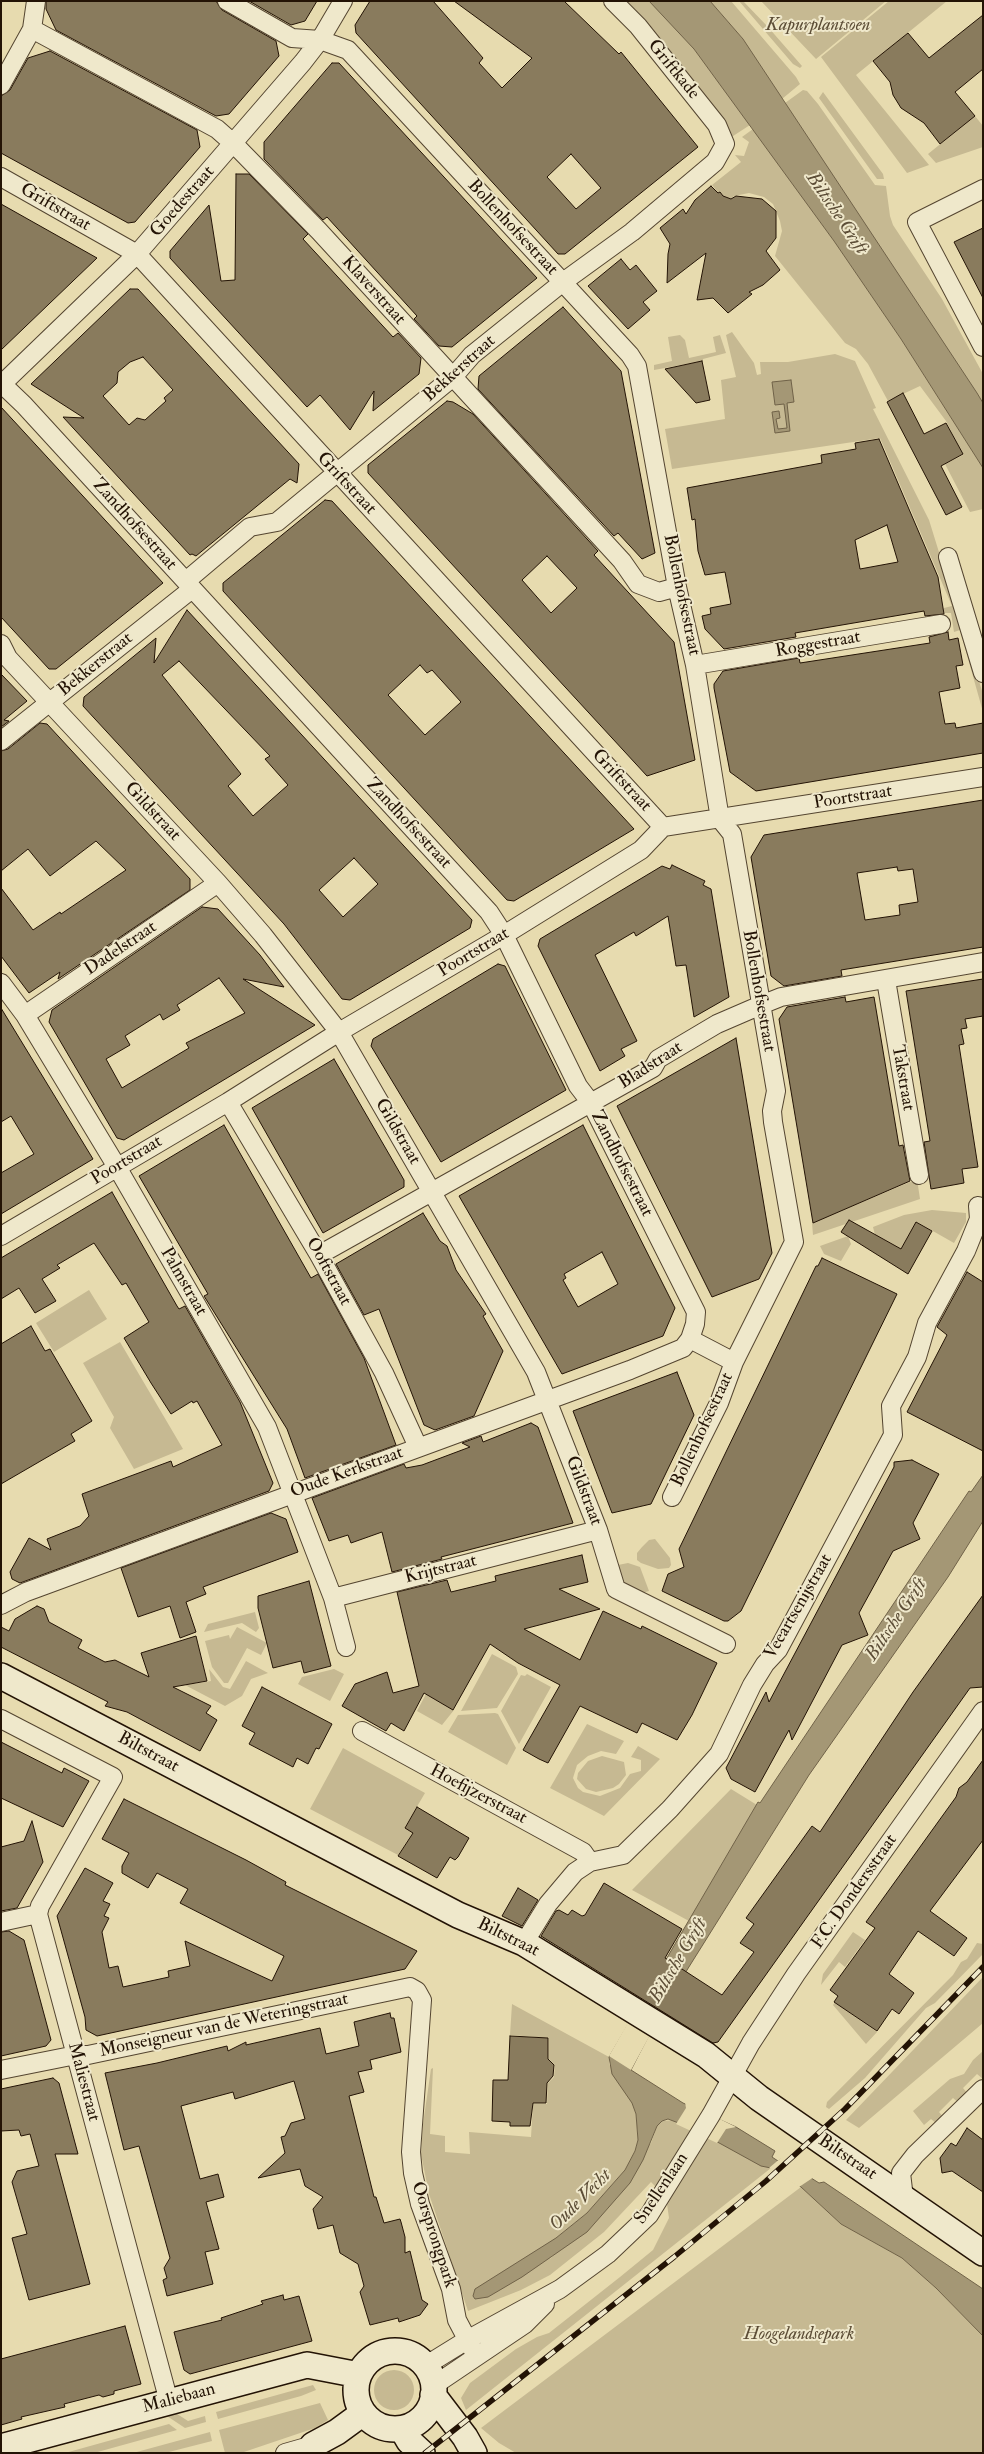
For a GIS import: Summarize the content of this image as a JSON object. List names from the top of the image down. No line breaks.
{"streets":{"street":["Griftkade","Goedestraat","Griftstraat","Bollenhofsestraat","Klaverstraat","Bekkerstraat","Zandhofsestraat","Roggestraat","Poortstraat","Gildstraat","Dadelstraat","Bladstraat","Takstraat","Ooftstraat","Palmstraat","Oude Kerkstraat","Krijtstraat","Veeartsenijstraat","Biltstraat","Hoefijzerstraat","F.C. Dondersstraat","Monseigneur van de Weteringstraat","Maliestraat","Snellenlaan","Oorsprongpark","Maliebaan"]},"crossings":[["Griftkade","Bekkerstraat"],["Goedestraat","Griftstraat"],["Goedestraat","Bollenhofsestraat"],["Goedestraat","Klaverstraat"],["Goedestraat","Zandhofsestraat"],["Griftstraat","Bekkerstraat"],["Griftstraat","Poortstraat"],["Bollenhofsestraat","Klaverstraat"],["Bollenhofsestraat","Bekkerstraat"],["Bollenhofsestraat","Zandhofsestraat"],["Bollenhofsestraat","Roggestraat"],["Bollenhofsestraat","Poortstraat"],["Bollenhofsestraat","Bladstraat"],["Bollenhofsestraat","Oude Kerkstraat"],["Klaverstraat","Bekkerstraat"],["Bekkerstraat","Zandhofsestraat"],["Bekkerstraat","Gildstraat"],["Zandhofsestraat","Poortstraat"],["Zandhofsestraat","Bladstraat"],["Zandhofsestraat","Oude Kerkstraat"],["Poortstraat","Gildstraat"],["Poortstraat","Ooftstraat"],["Poortstraat","Palmstraat"],["Gildstraat","Dadelstraat"],["Gildstraat","Bladstraat"],["Gildstraat","Oude Kerkstraat"],["Gildstraat","Krijtstraat"],["Dadelstraat","Palmstraat"],["Bladstraat","Takstraat"],["Bladstraat","Ooftstraat"],["Ooftstraat","Oude Kerkstraat"],["Palmstraat","Oude Kerkstraat"],["Palmstraat","Krijtstraat"],["Veeartsenijstraat","Biltstraat"],["Veeartsenijstraat","Hoefijzerstraat"],["Biltstraat","F.C. Dondersstraat"],["Biltstraat","Snellenlaan"],["F.C. Dondersstraat","Snellenlaan"],["Monseigneur van de Weteringstraat","Maliestraat"],["Monseigneur van de Weteringstraat","Oorsprongpark"],["Maliestraat","Maliebaan"],["Snellenlaan","Oorsprongpark"],["Snellenlaan","Maliebaan"]],"water":["Biltsche Grift","Oude Vecht"],"parks":["Kapurplantsoen","Hoogelandsepark"]}
